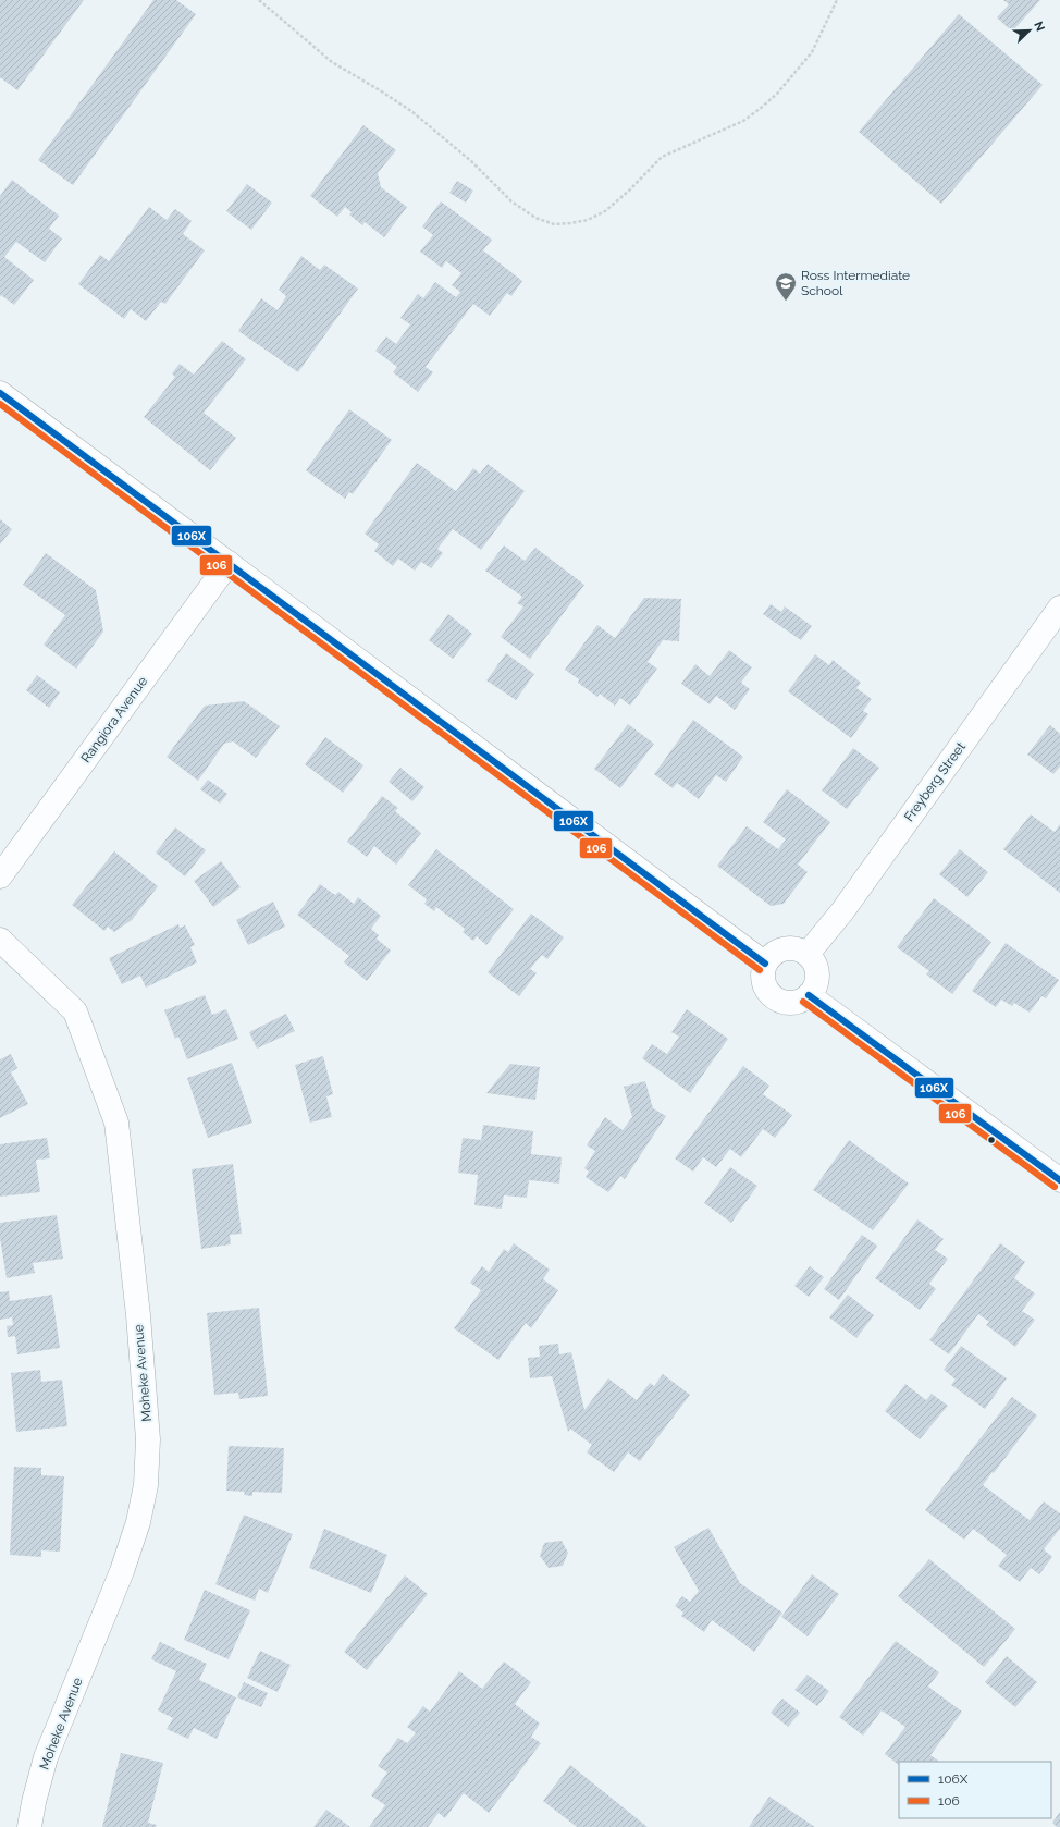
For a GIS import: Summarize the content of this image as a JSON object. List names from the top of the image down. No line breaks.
{"streets":{"street":["Rangiora Avenue","Freyberg Street","Moheke Avenue"]},"places":{"school or university":["Ross Intermediate School"]},"lines":["transit line 106X","transit line 106"],"legend":["106X","106"],"north":"top right"}
